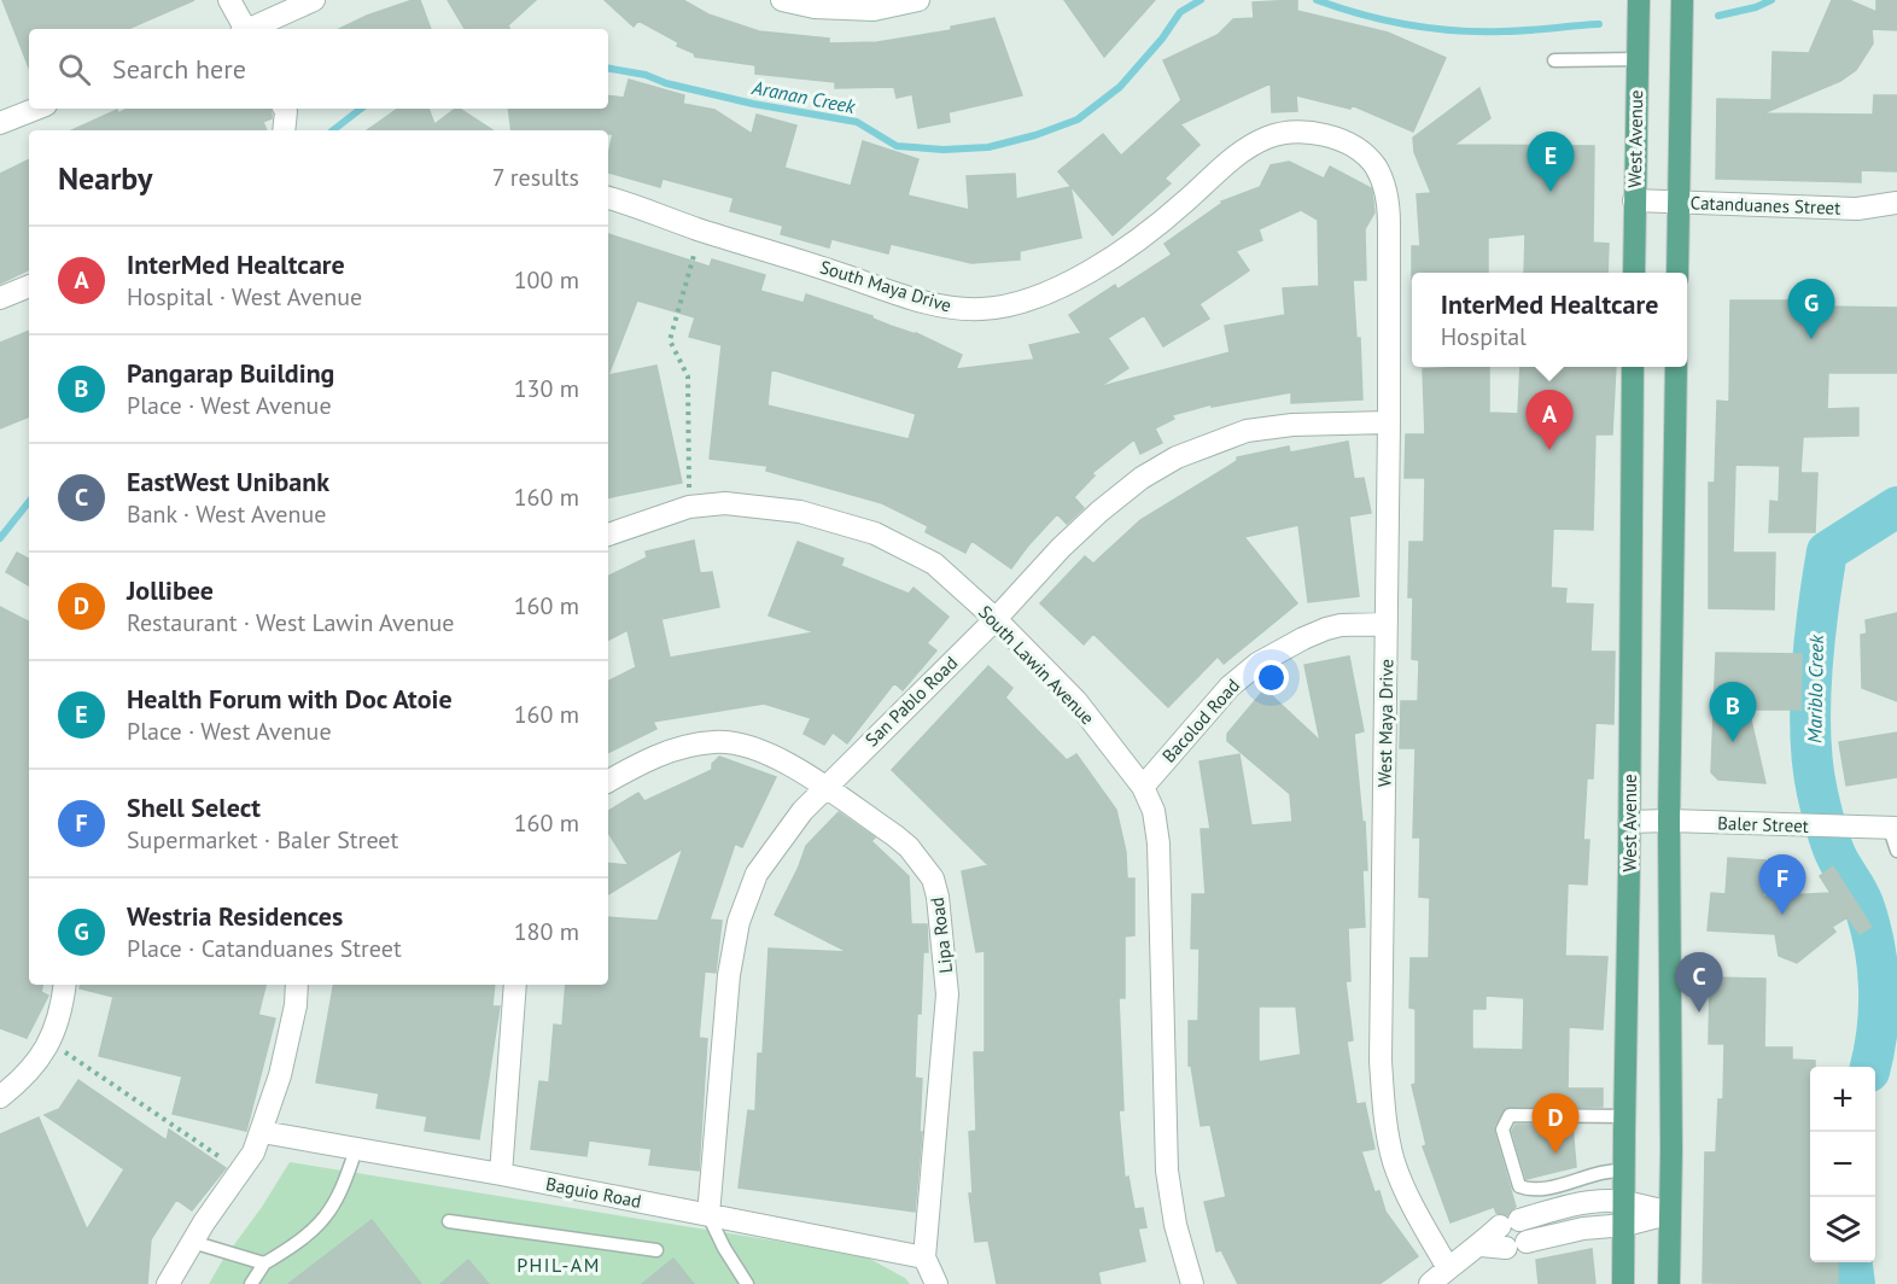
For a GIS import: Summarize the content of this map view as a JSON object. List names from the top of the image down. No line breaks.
{"streets":{"main road":["West Avenue"],"street":["Catanduanes Street","South Maya Drive","South Lawin Avenue","San Pablo Road","Bacolod Road","West Maya Drive","Baler Street","Lipa Road","Baguio Road"]},"crossings":[["West Avenue","Catanduanes Street"],["West Avenue","Baler Street"],["South Maya Drive","West Maya Drive"],["South Lawin Avenue","San Pablo Road"],["South Lawin Avenue","Bacolod Road"],["San Pablo Road","West Maya Drive"],["San Pablo Road","Lipa Road"],["San Pablo Road","Baguio Road"],["Bacolod Road","West Maya Drive"],["Lipa Road","Baguio Road"]],"districts":["PHIL-AM"],"water":["Aranan Creek","Mariblo Creek"],"page":{"search":"Search here","heading":["Nearby","7 results"],"pins":["E","G","A","B","F","C","D"],"list":[{"mark":"A","name":"InterMed Healtcare","note":"Hospital · West Avenue","value":"100 m"},{"mark":"B","name":"Pangarap Building","note":"Place · West Avenue","value":"130 m"},{"mark":"C","name":"EastWest Unibank","note":"Bank · West Avenue","value":"160 m"},{"mark":"D","name":"Jollibee","note":"Restaurant · West Lawin Avenue","value":"160 m"},{"mark":"E","name":"Health Forum with Doc Atoie","note":"Place · West Avenue","value":"160 m"},{"mark":"F","name":"Shell Select","note":"Supermarket · Baler Street","value":"160 m"},{"mark":"G","name":"Westria Residences","note":"Place · Catanduanes Street","value":"180 m"}],"popup":["InterMed Healtcare","Hospital"],"map_buttons":["+","−"]}}
